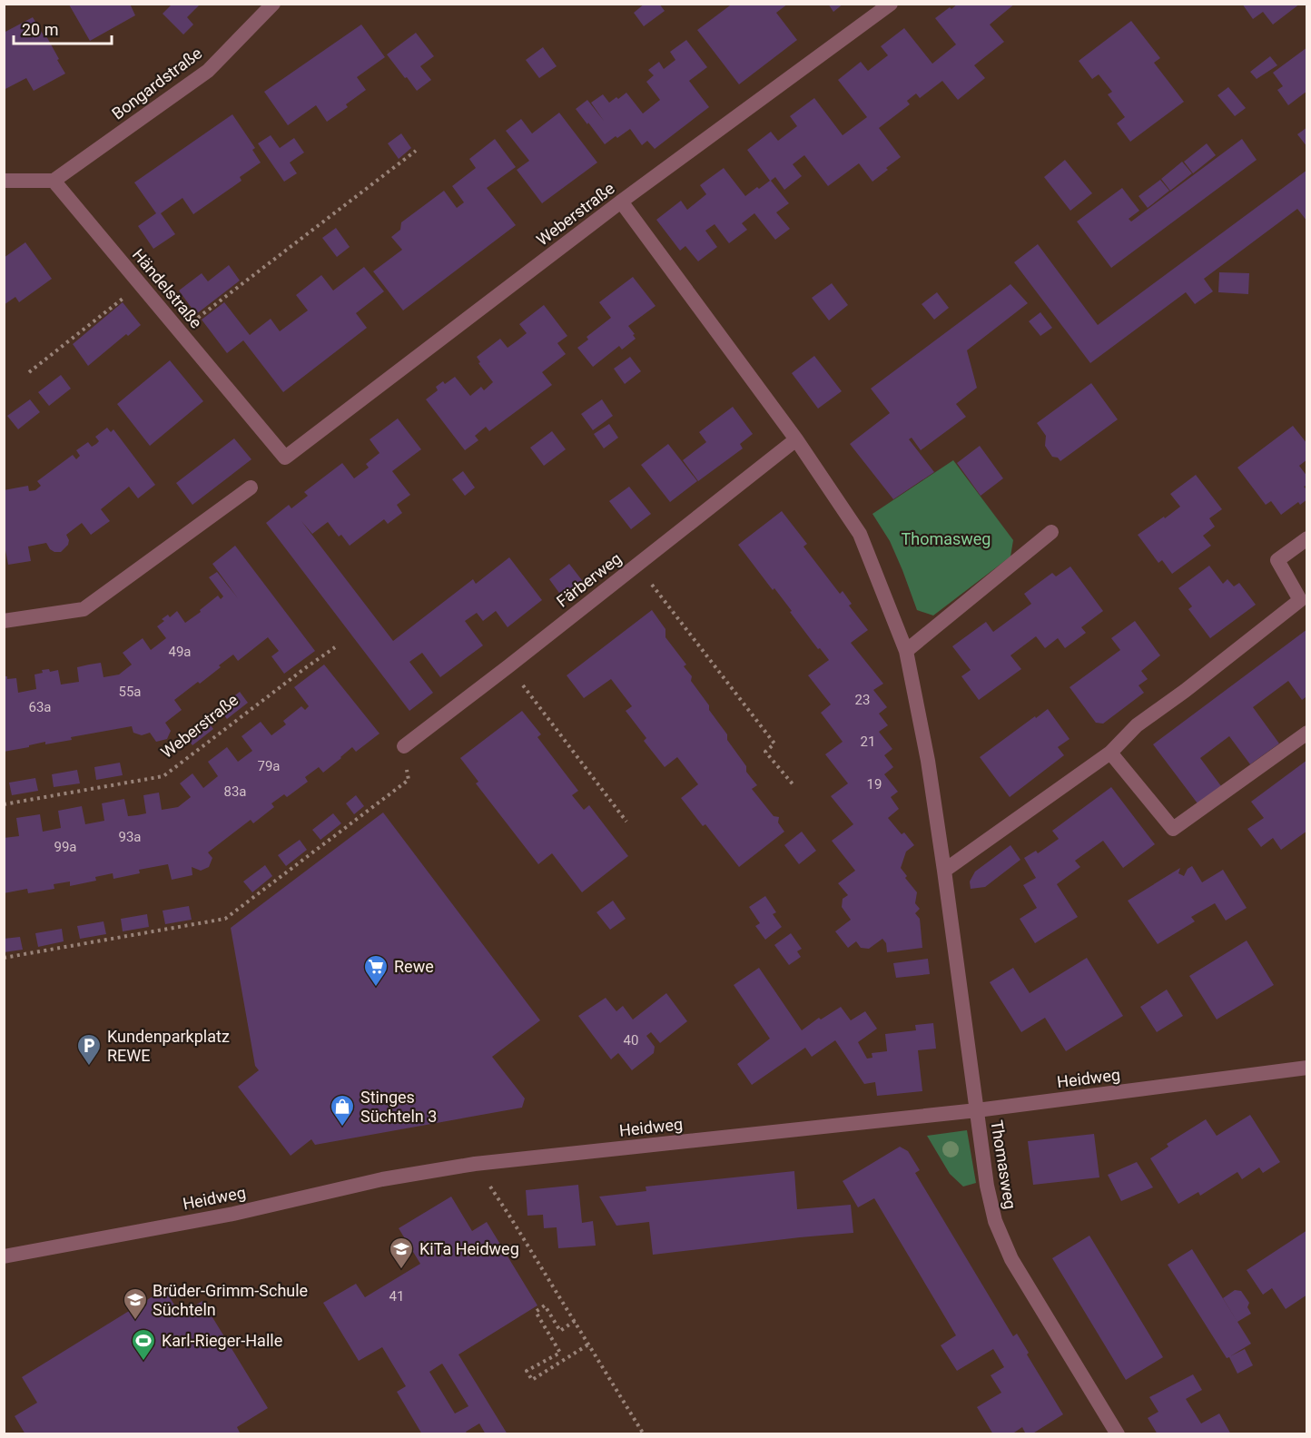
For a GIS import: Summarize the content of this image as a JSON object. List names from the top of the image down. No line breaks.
{"streets":{"street":["Bongardstraße","Weberstraße","Händelstraße","Färberweg","Heidweg","Thomasweg"]},"crossings":[["Bongardstraße","Händelstraße"],["Weberstraße","Händelstraße"],["Weberstraße","Thomasweg"],["Färberweg","Thomasweg"],["Heidweg","Thomasweg"]],"parks":["Thomasweg"],"places":{"supermarket":["Rewe"],"parking":["Kundenparkplatz REWE"],"shop":["Stinges Süchteln 3"],"school or university":["KiTa Heidweg","Brüder-Grimm-Schule Süchteln"],"sports":["Karl-Rieger-Halle"]},"house_numbers":["49a","55a","23","63a","21","79a","19","83a","93a","99a","40","41"],"scale_bar":"20 m"}
